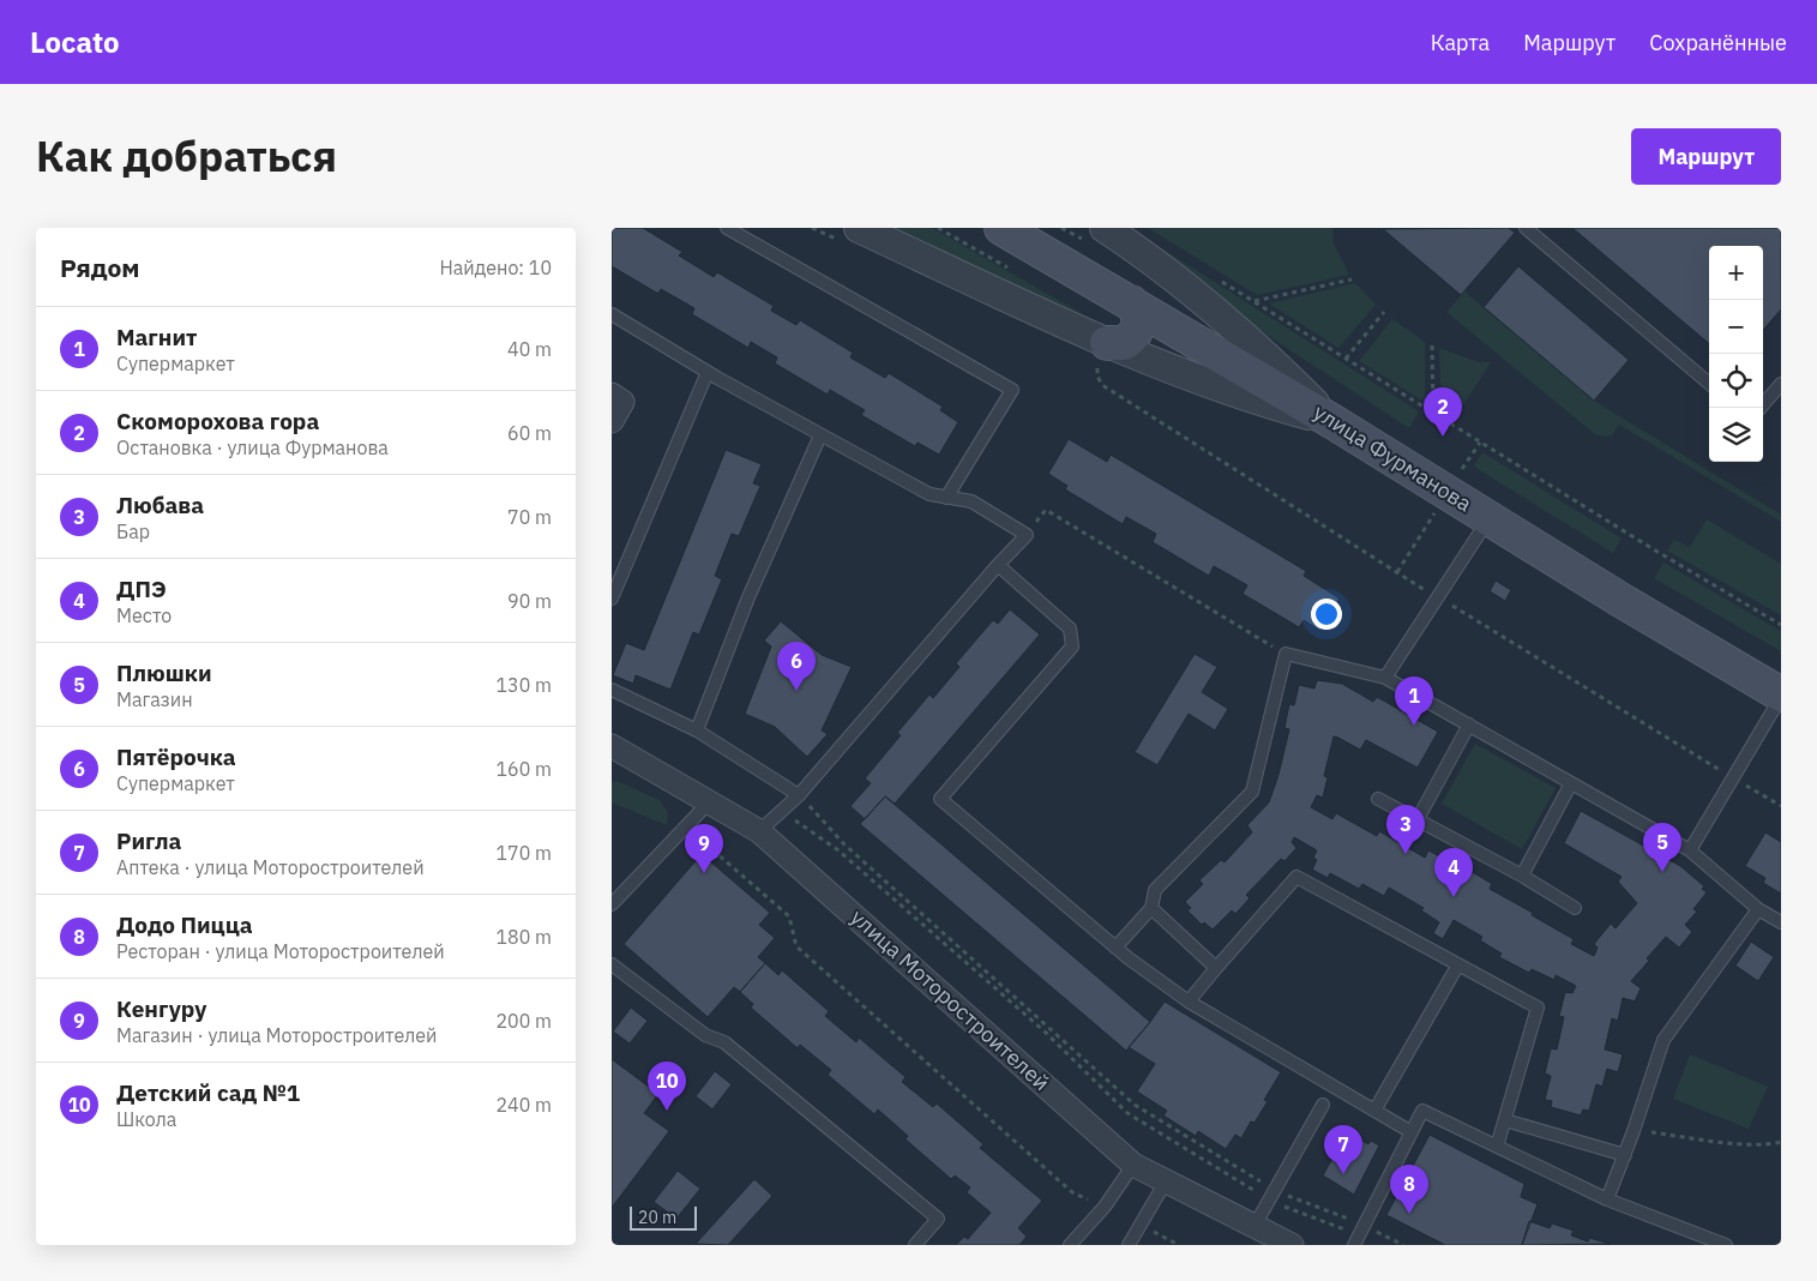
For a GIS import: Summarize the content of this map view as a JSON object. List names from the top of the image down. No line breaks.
{"streets":{"main road":["улица Фурманова"],"street":["улица Моторостроителей"]},"scale_bar":"20 m","page":{"header":"Locato","nav":["Карта","Маршрут","Сохранённые"],"title":"Как добраться","buttons":"Маршрут","heading":["Рядом","Найдено: 10"],"map_buttons":["+","−"],"list":[{"mark":"1","name":"Магнит","note":"Супермаркет","value":"40 m"},{"mark":"2","name":"Скоморохова гора","note":"Остановка · улица Фурманова","value":"60 m"},{"mark":"3","name":"Любава","note":"Бар","value":"70 m"},{"mark":"4","name":"ДПЭ","note":"Место","value":"90 m"},{"mark":"5","name":"Плюшки","note":"Магазин","value":"130 m"},{"mark":"6","name":"Пятёрочка","note":"Супермаркет","value":"160 m"},{"mark":"7","name":"Ригла","note":"Аптека · улица Моторостроителей","value":"170 m"},{"mark":"8","name":"Додо Пицца","note":"Ресторан · улица Моторостроителей","value":"180 m"},{"mark":"9","name":"Кенгуру","note":"Магазин · улица Моторостроителей","value":"200 m"},{"mark":"10","name":"Детский сад №1","note":"Школа","value":"240 m"}],"pins":["2","6","1","3","5","9","4","10","7","8"],"scale":"20 m"}}
